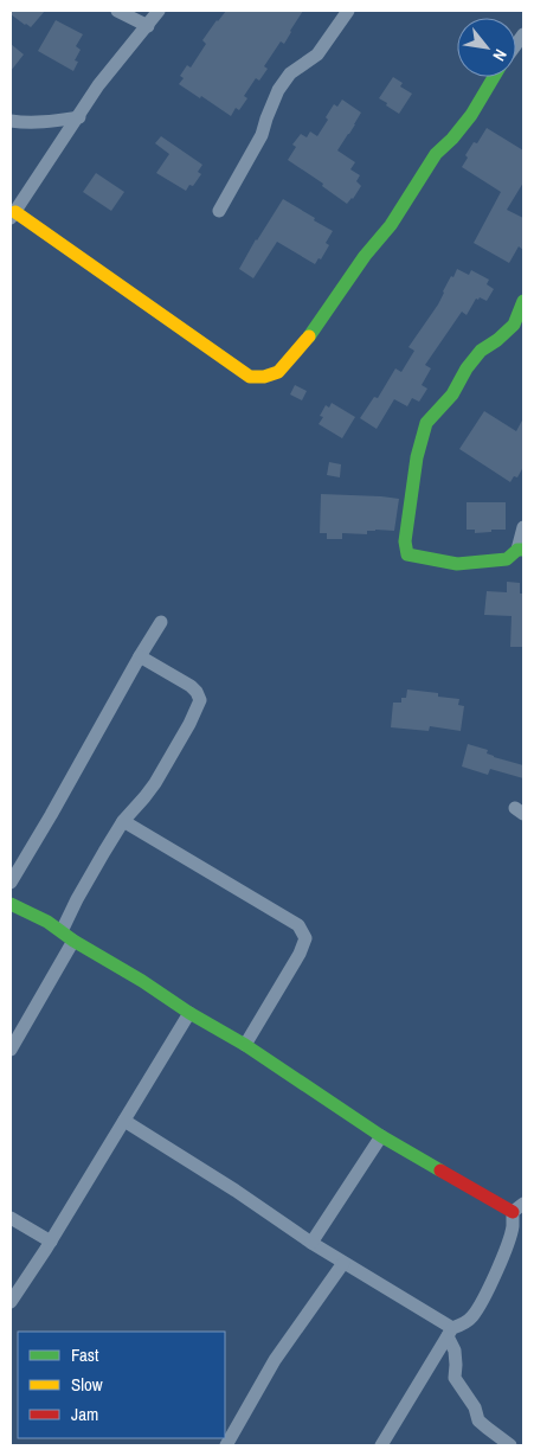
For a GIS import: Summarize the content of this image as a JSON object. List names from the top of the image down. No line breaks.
{"legend":["Fast","Slow","Jam"],"north":"bottom right"}
